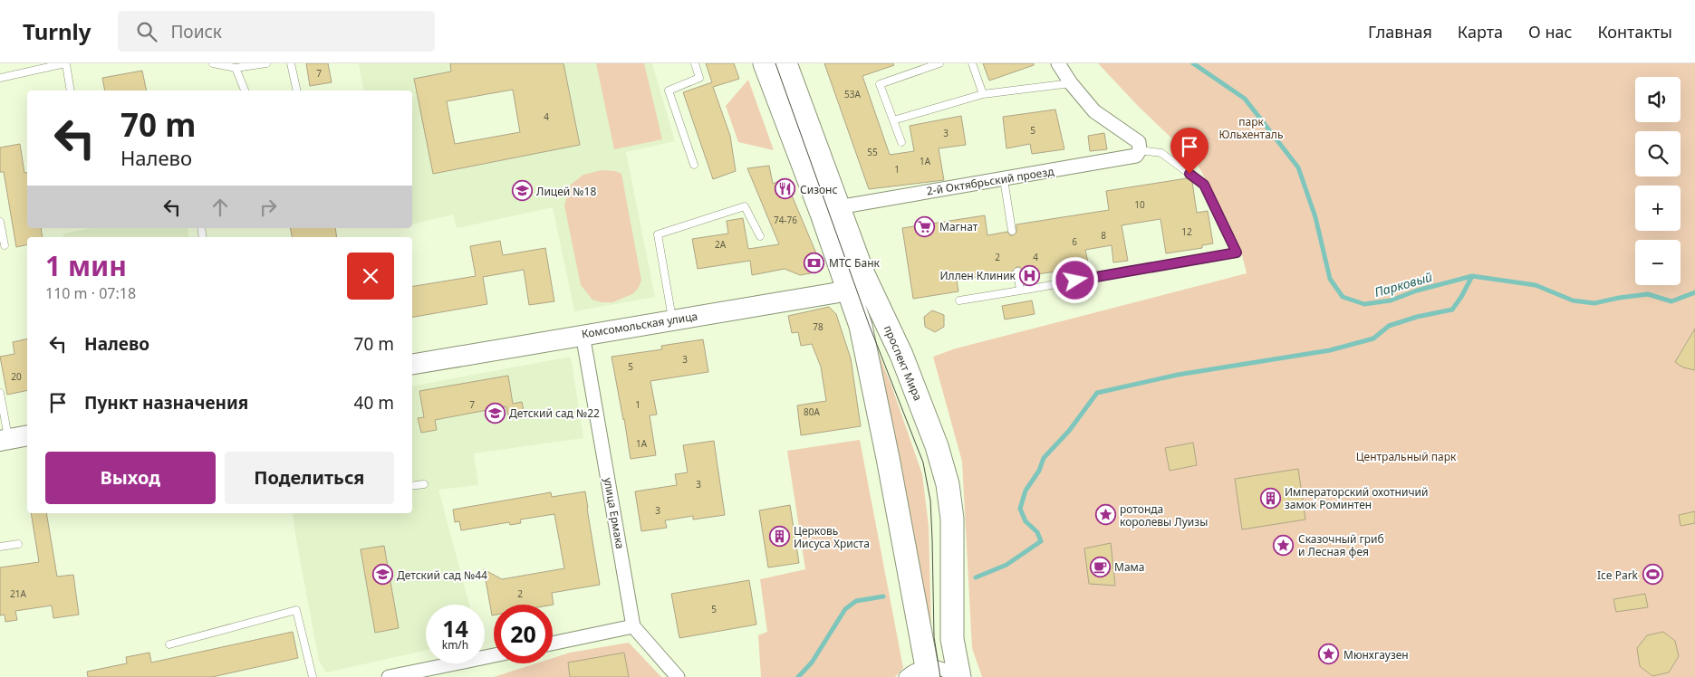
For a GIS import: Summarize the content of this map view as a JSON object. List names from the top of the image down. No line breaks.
{"streets":{"main road":["Комсомольская улица","проспект Мира"],"street":["2-й Октябрьский проезд","улица Ермака"]},"crossings":[["2-й Октябрьский проезд","проспект Мира"],["Комсомольская улица","проспект Мира"],["Комсомольская улица","улица Ермака"]],"water":["Парковый"],"parks":["парк Юльхенталь","Центральный парк"],"places":{"restaurant":["Сизонс"],"school or university":["Лицей №18","Детский сад №22","Детский сад №44"],"supermarket":["Магнат"],"bank":["МТС Банк"],"hospital":["Иллен Клиник"],"building":["Императорский охотничий замок Роминтен","Церковь Иисуса Христа"],"place":["ротонда королевы Луизы","Сказочный гриб и Лесная фея","Мюнхгаузен"],"cafe":["Мама"],"sports":["Ice Park"]},"house_numbers":["7","53А","4","5","3","55","1А","1","10","74-76","12","8","6","2А","2","4","78","3","5","20","7","1","80А","1А","3","3","21А","2","5"],"page":{"header":"Turnly","search":"Поиск","nav":["Главная","Карта","О нас","Контакты"],"map_buttons":["+","−"],"turn":["70 m","Налево"],"heading":["1 мин","110 m · 07:18"],"list":[{"name":"Налево","value":"70 m"},{"name":"Пункт назначения","value":"40 m"}],"buttons":["Выход","Поделиться"],"speed":"14 km/h","limit":"20"}}
